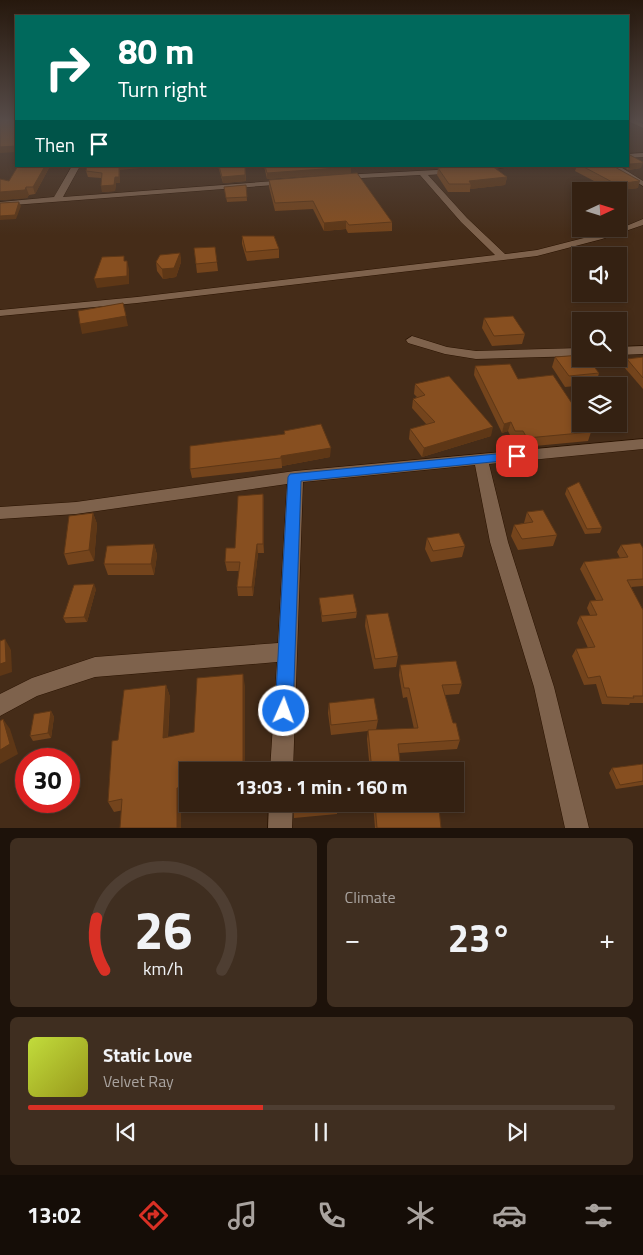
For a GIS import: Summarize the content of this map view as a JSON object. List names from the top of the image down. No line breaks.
{"north":"right","page":{"turn":["80 m","Turn right"],"then":"Then","limit":"30","trip":"13:03 · 1 min · 160 m","tile":"Climate","heat":["−","23°","+"],"song":["Static Love","Velvet Ray"],"tabs":"13:02","gauge":["26","km/h"]}}
